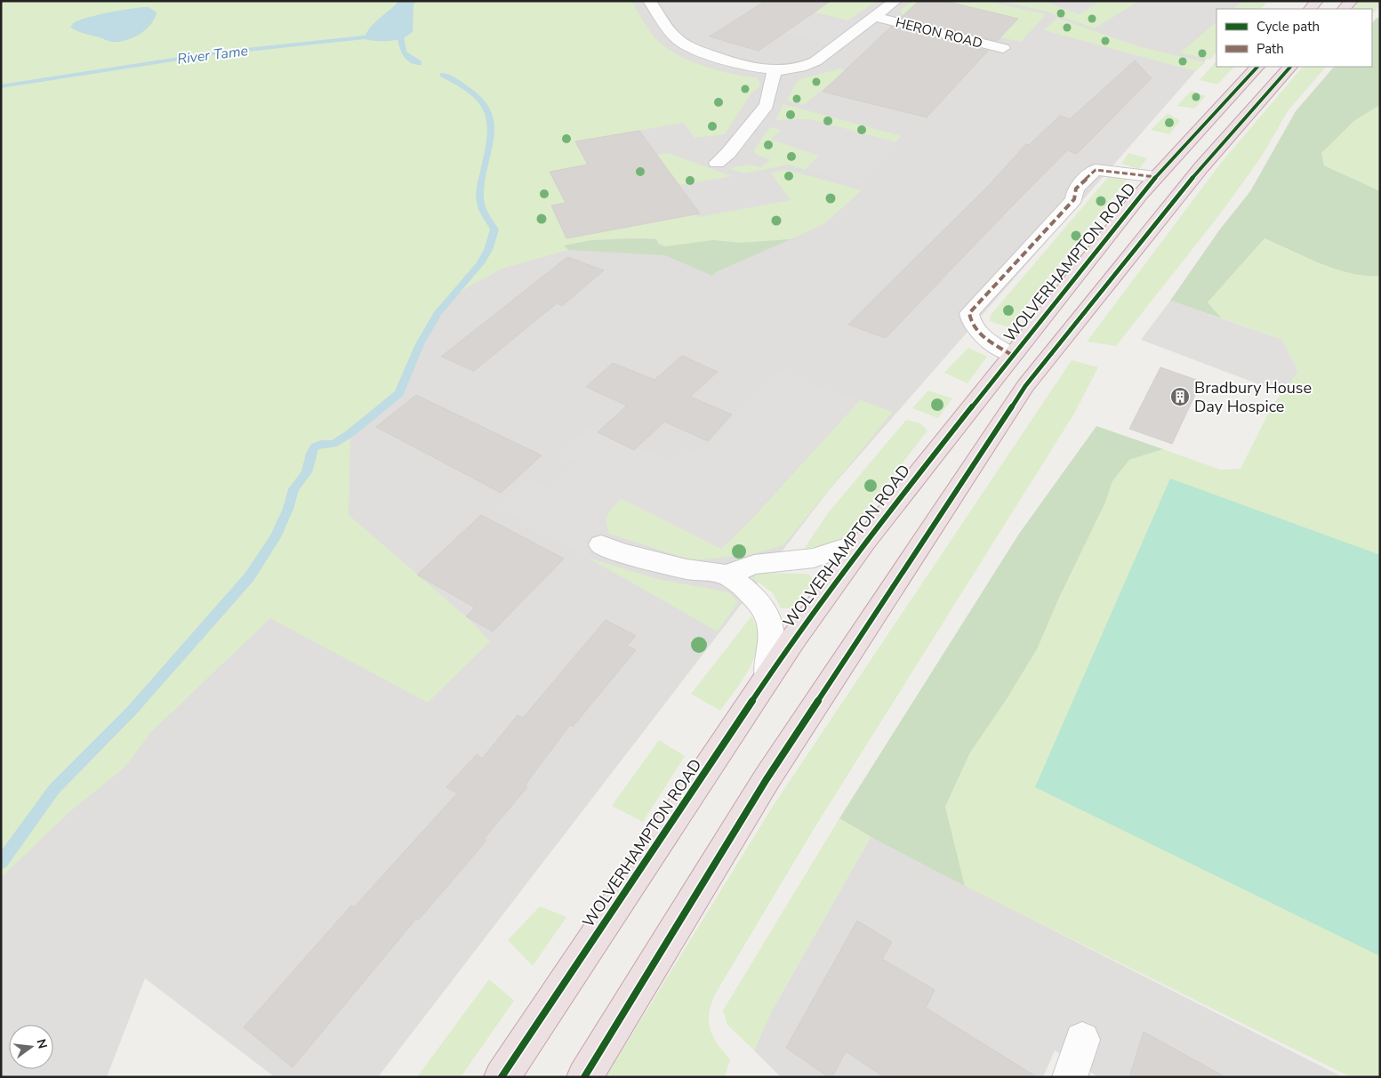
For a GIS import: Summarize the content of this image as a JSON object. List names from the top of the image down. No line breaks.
{"streets":{"highway":["WOLVERHAMPTON ROAD"],"street":["HERON ROAD"]},"water":["River Tame"],"places":{"building":["Bradbury House Day Hospice"]},"legend":["Cycle path","Path"],"north":"right"}
